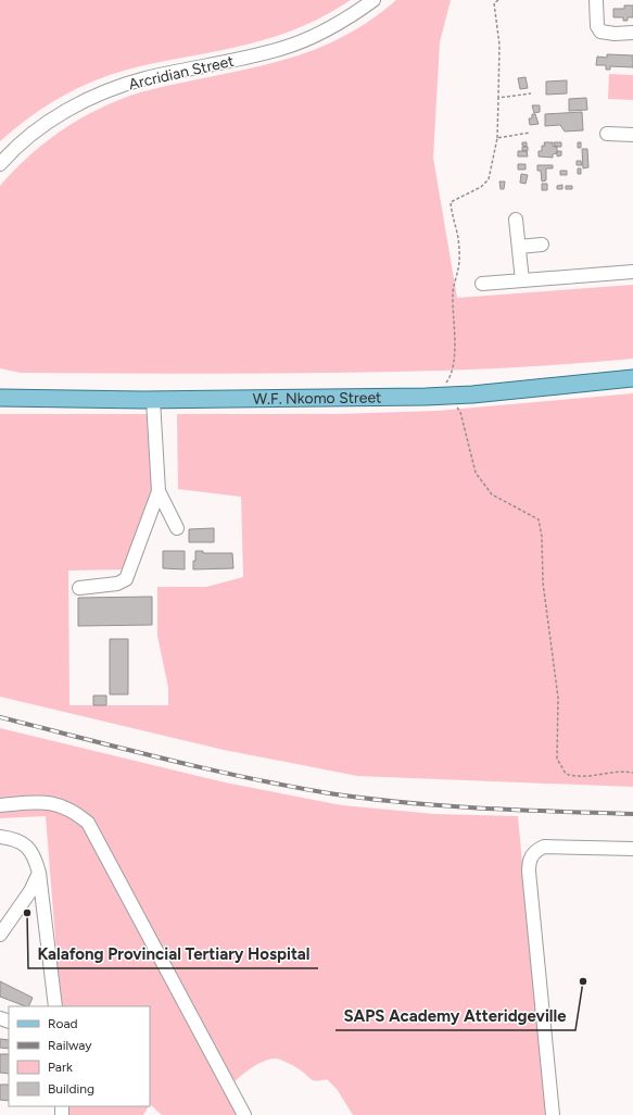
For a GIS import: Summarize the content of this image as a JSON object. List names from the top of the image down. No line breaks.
{"streets":{"main road":["W.F. Nkomo Street"],"street":["Arcridian Street"]},"places":["Kalafong Provincial Tertiary Hospital","SAPS Academy Atteridgeville"],"legend":["Road","Railway","Park","Building"]}
